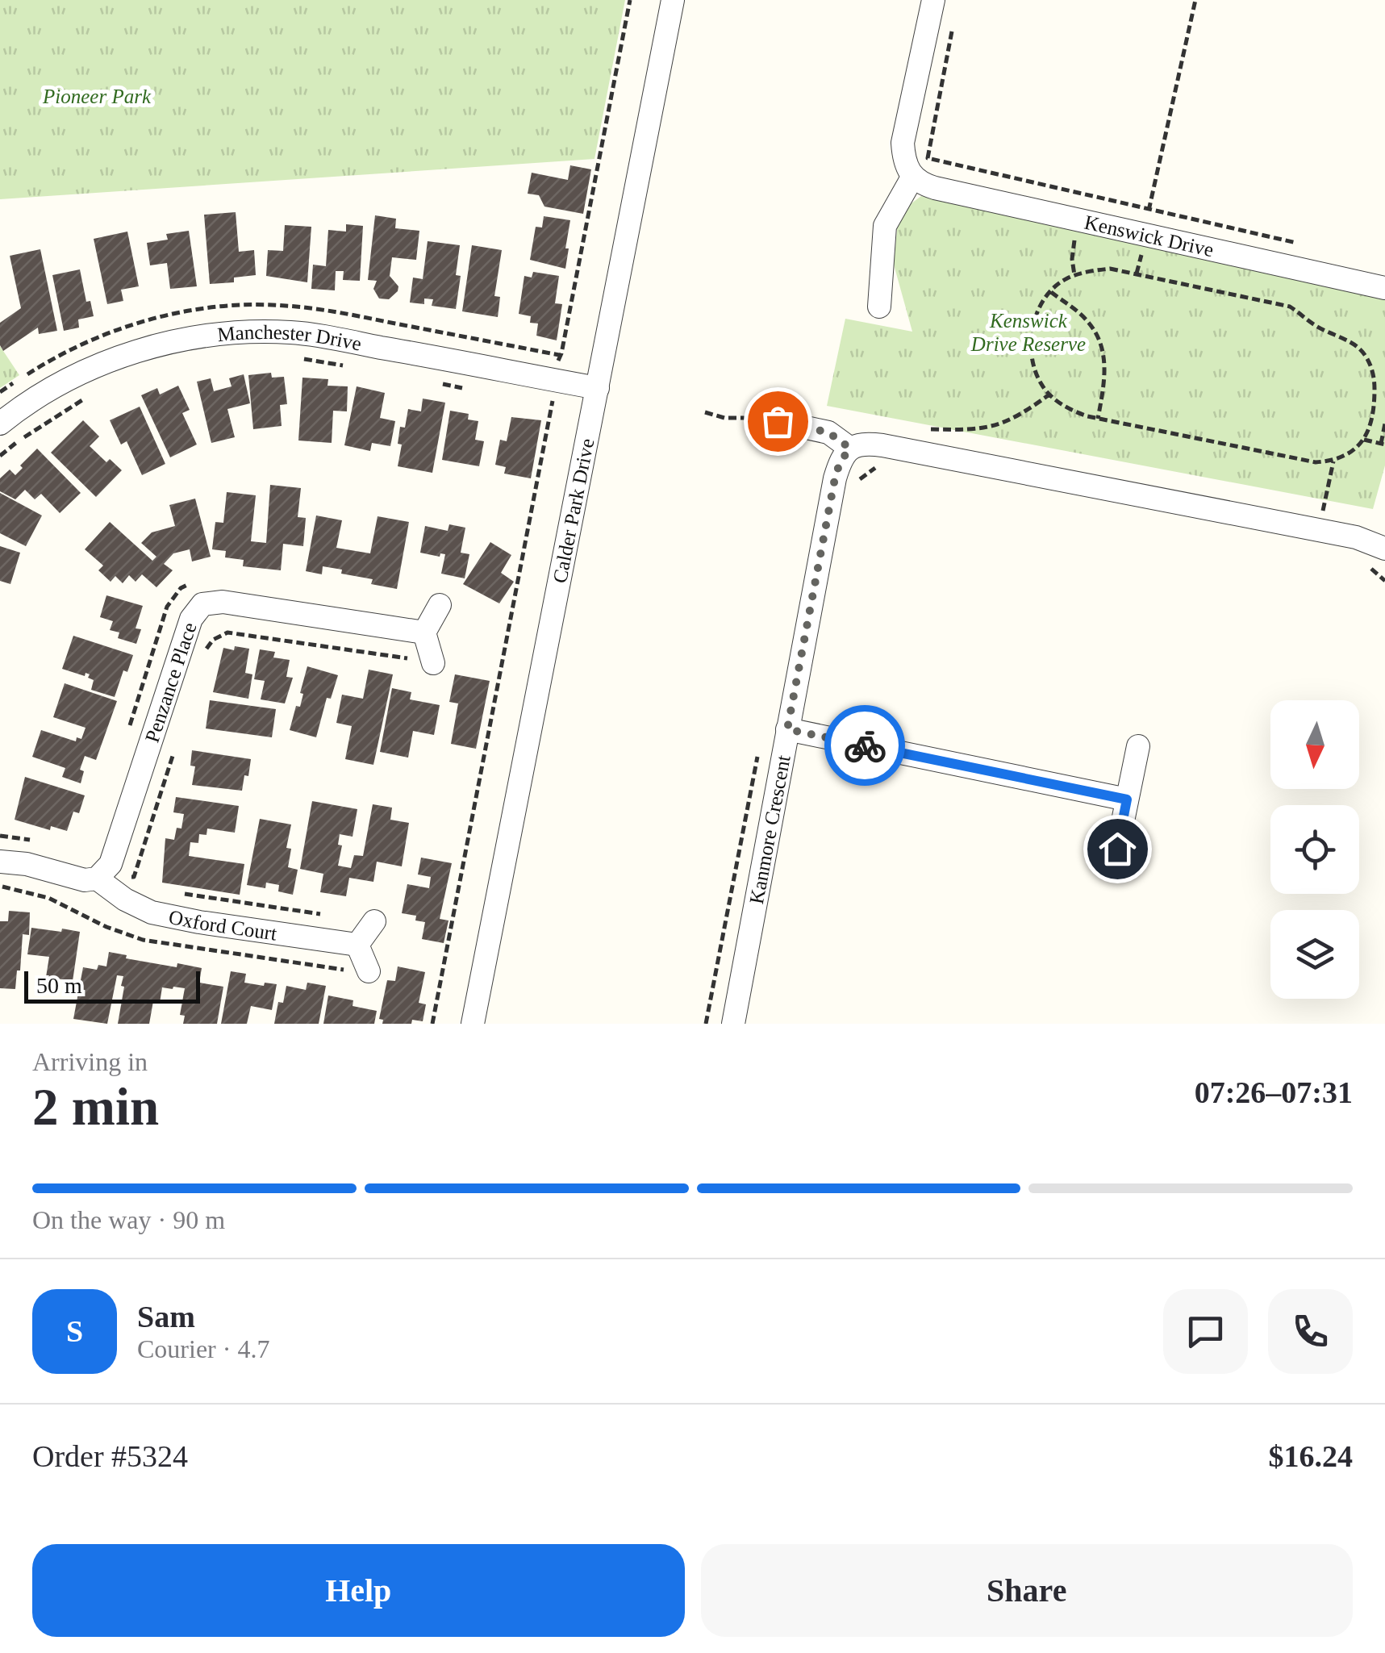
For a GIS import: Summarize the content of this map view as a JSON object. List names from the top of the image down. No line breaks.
{"streets":{"street":["Kenswick Drive","Manchester Drive","Calder Park Drive","Penzance Place","Kanmore Crescent","Oxford Court"]},"crossings":[["Manchester Drive","Calder Park Drive"],["Penzance Place","Oxford Court"]],"parks":["Pioneer Park","Kenswick Drive Reserve"],"scale_bar":"50 m","north":"bottom","page":{"scale":"50 m","heading":["2 min","Arriving in","07:26–07:31"],"panel":["Sam","Courier · 4.7","Order #5324","$16.24"],"bar":"On the way · 90 m","round":"S","buttons":["Help","Share"]}}
